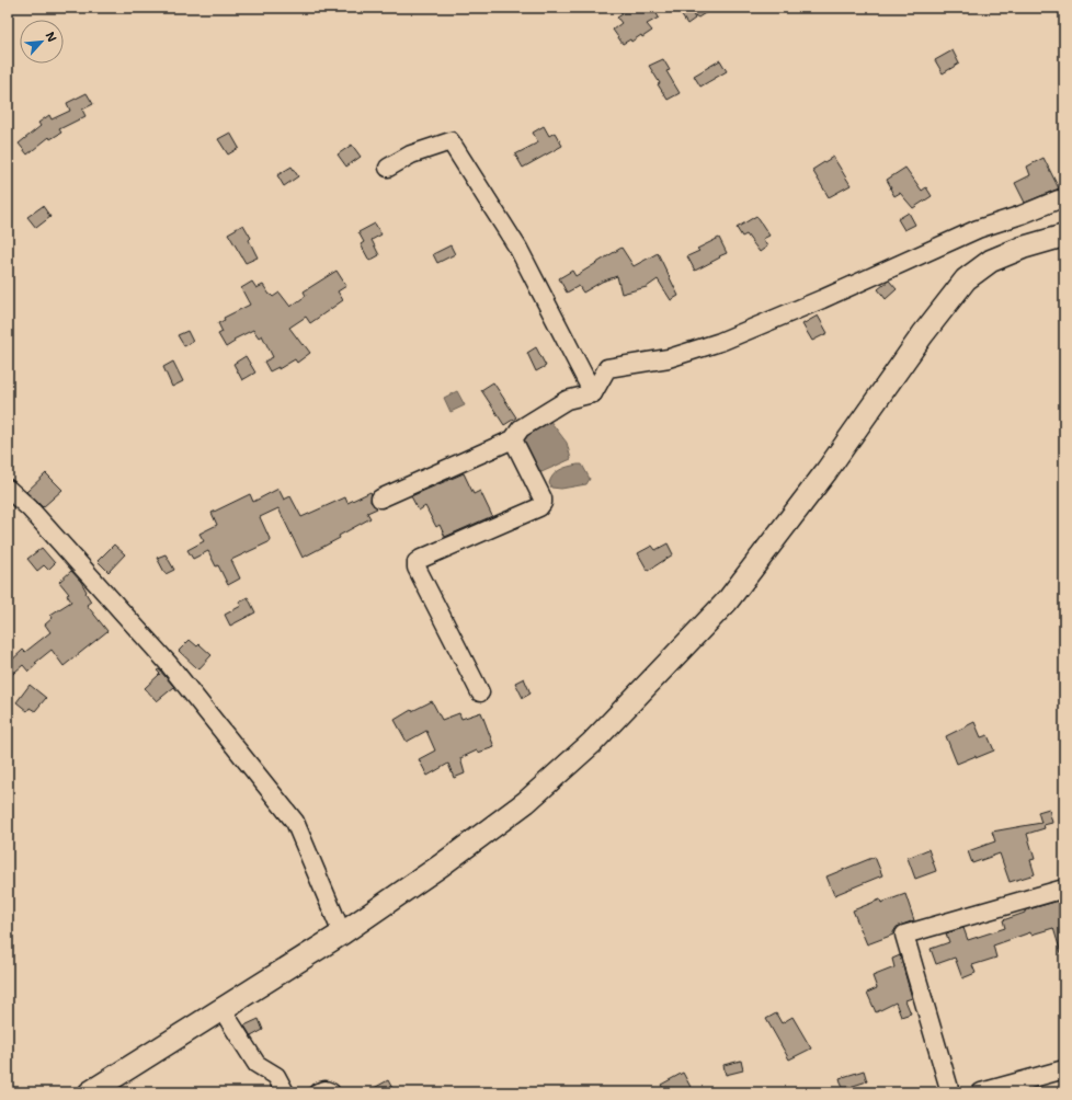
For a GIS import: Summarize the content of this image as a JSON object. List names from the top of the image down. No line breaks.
{"north":"top right"}
